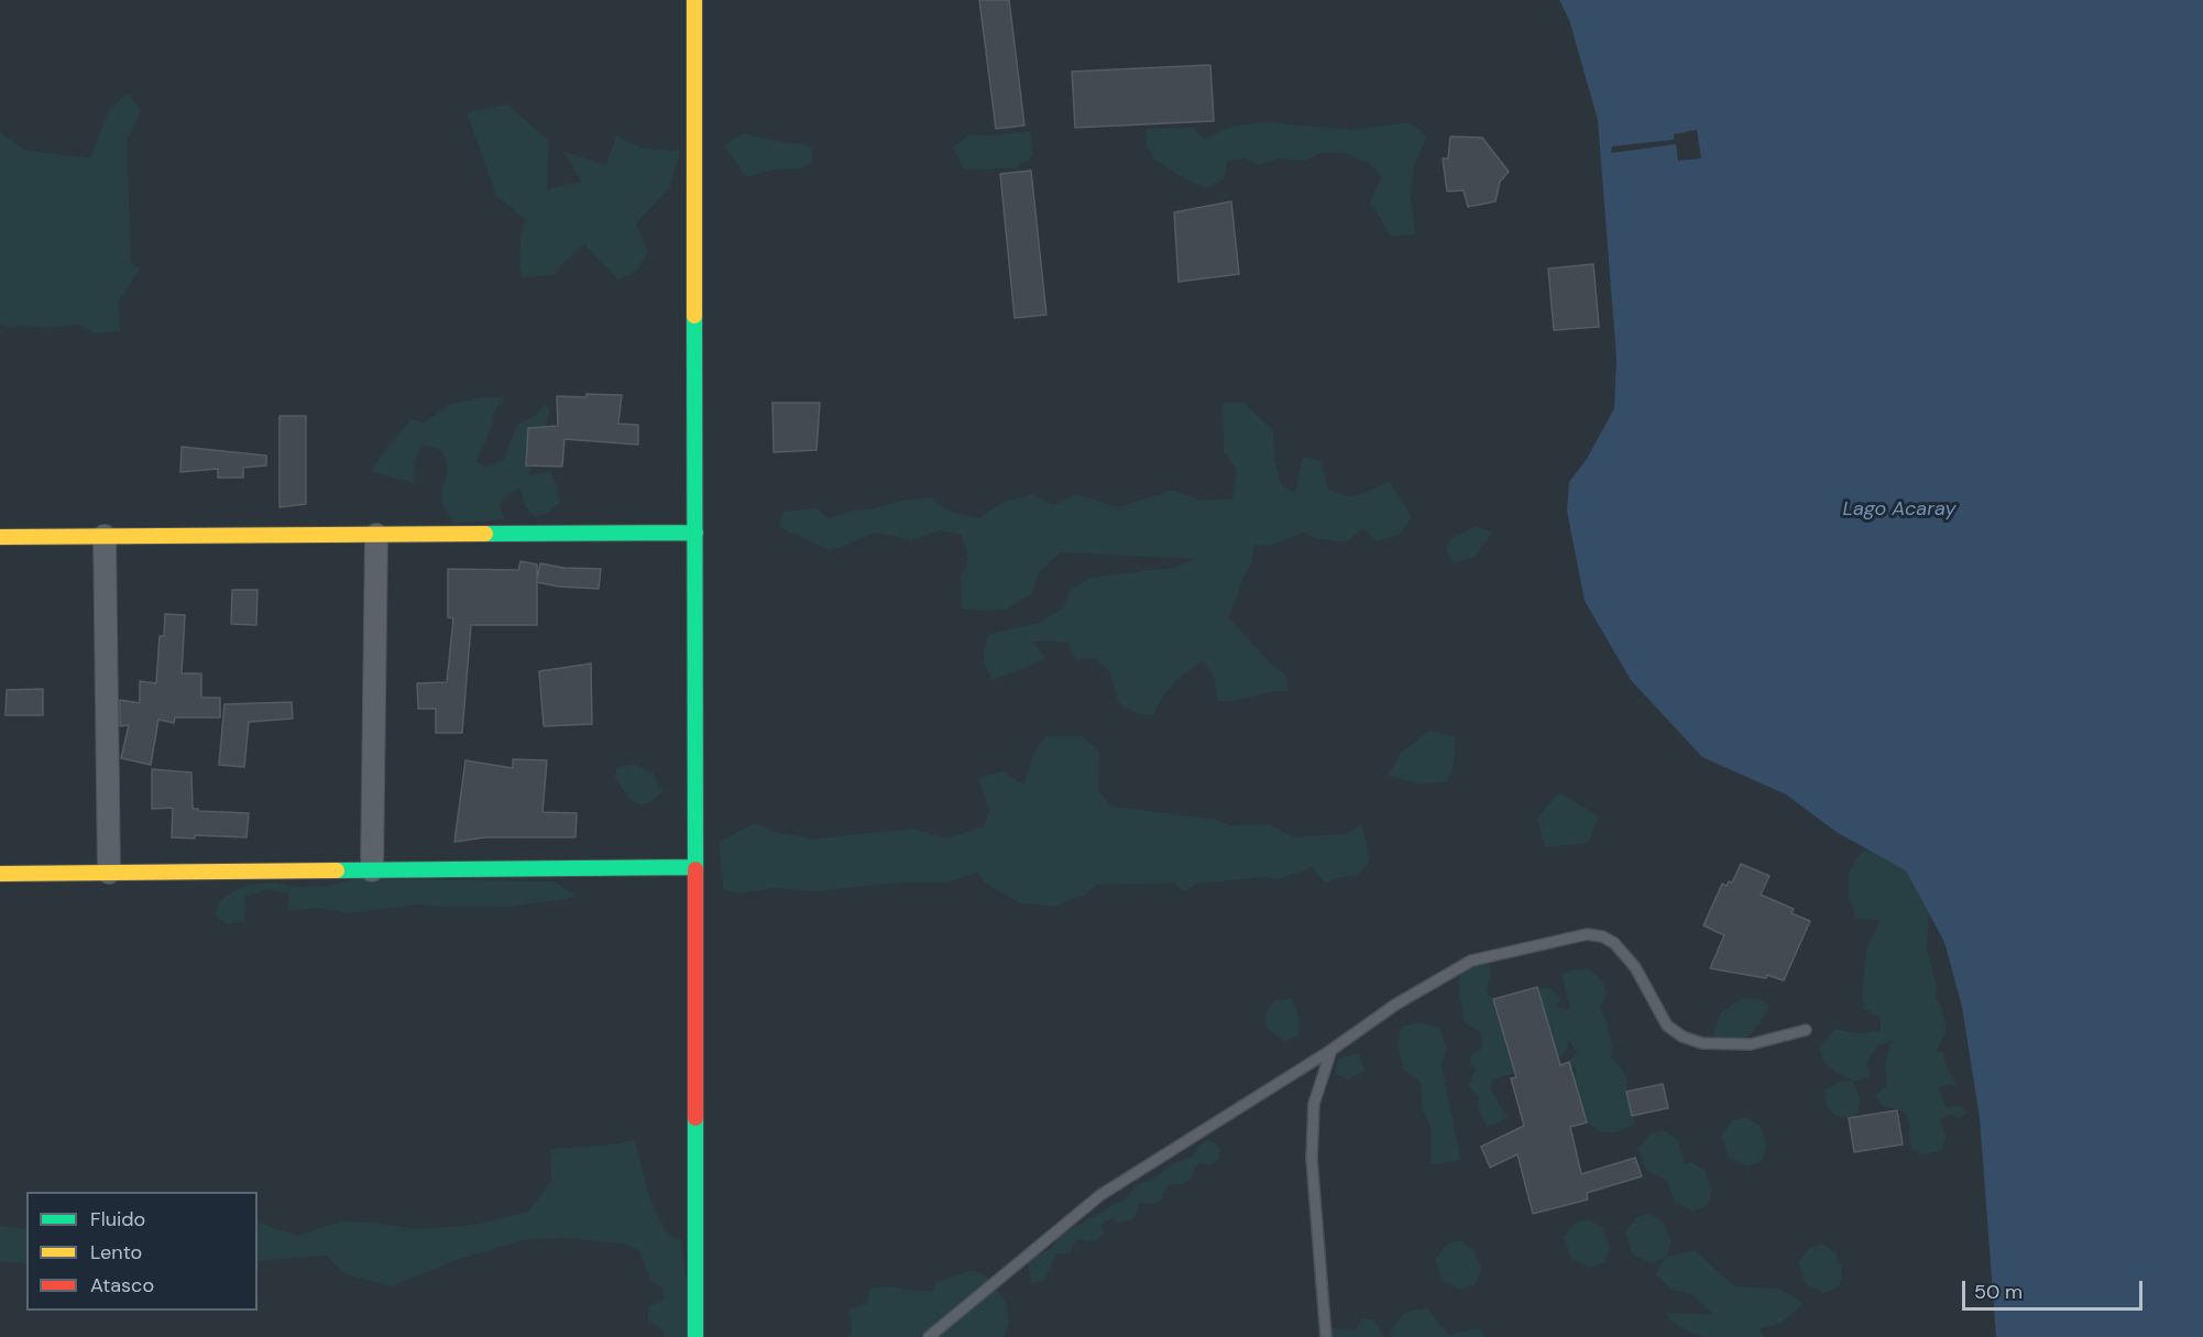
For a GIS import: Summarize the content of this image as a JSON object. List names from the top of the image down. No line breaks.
{"water":["Lago Acaray"],"legend":["Fluido","Lento","Atasco"],"scale_bar":"50 m"}
